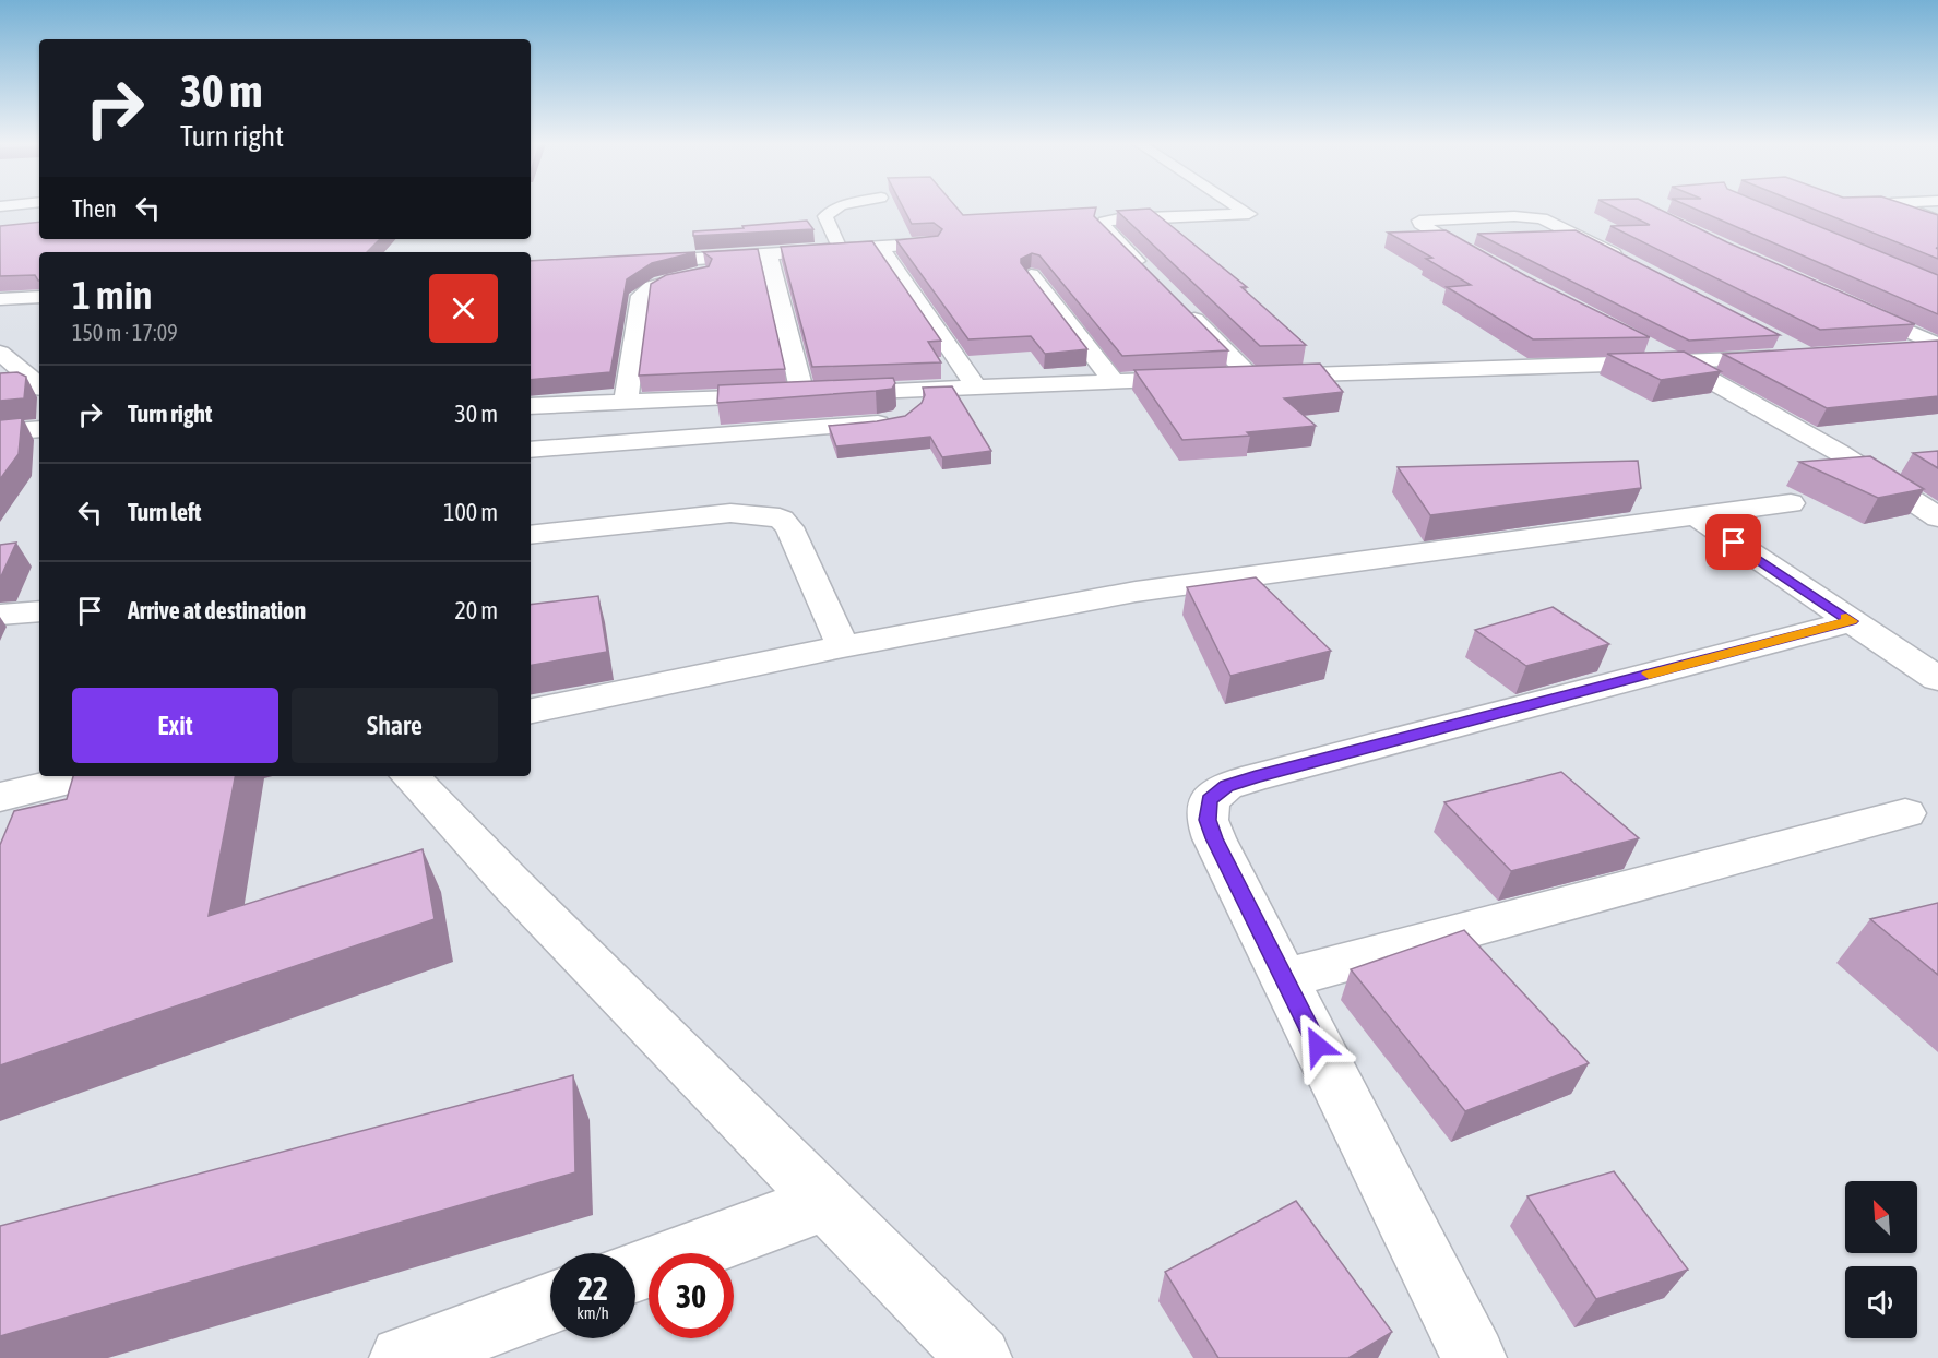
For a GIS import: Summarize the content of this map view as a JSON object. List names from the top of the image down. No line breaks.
{"north":"top left","page":{"turn":["30 m","Turn right"],"then":"Then","heading":["1 min","150 m · 17:09"],"list":[{"name":"Turn right","value":"30 m"},{"name":"Turn left","value":"100 m"},{"name":"Arrive at destination","value":"20 m"}],"buttons":["Exit","Share"],"speed":"22 km/h","limit":"30"}}
